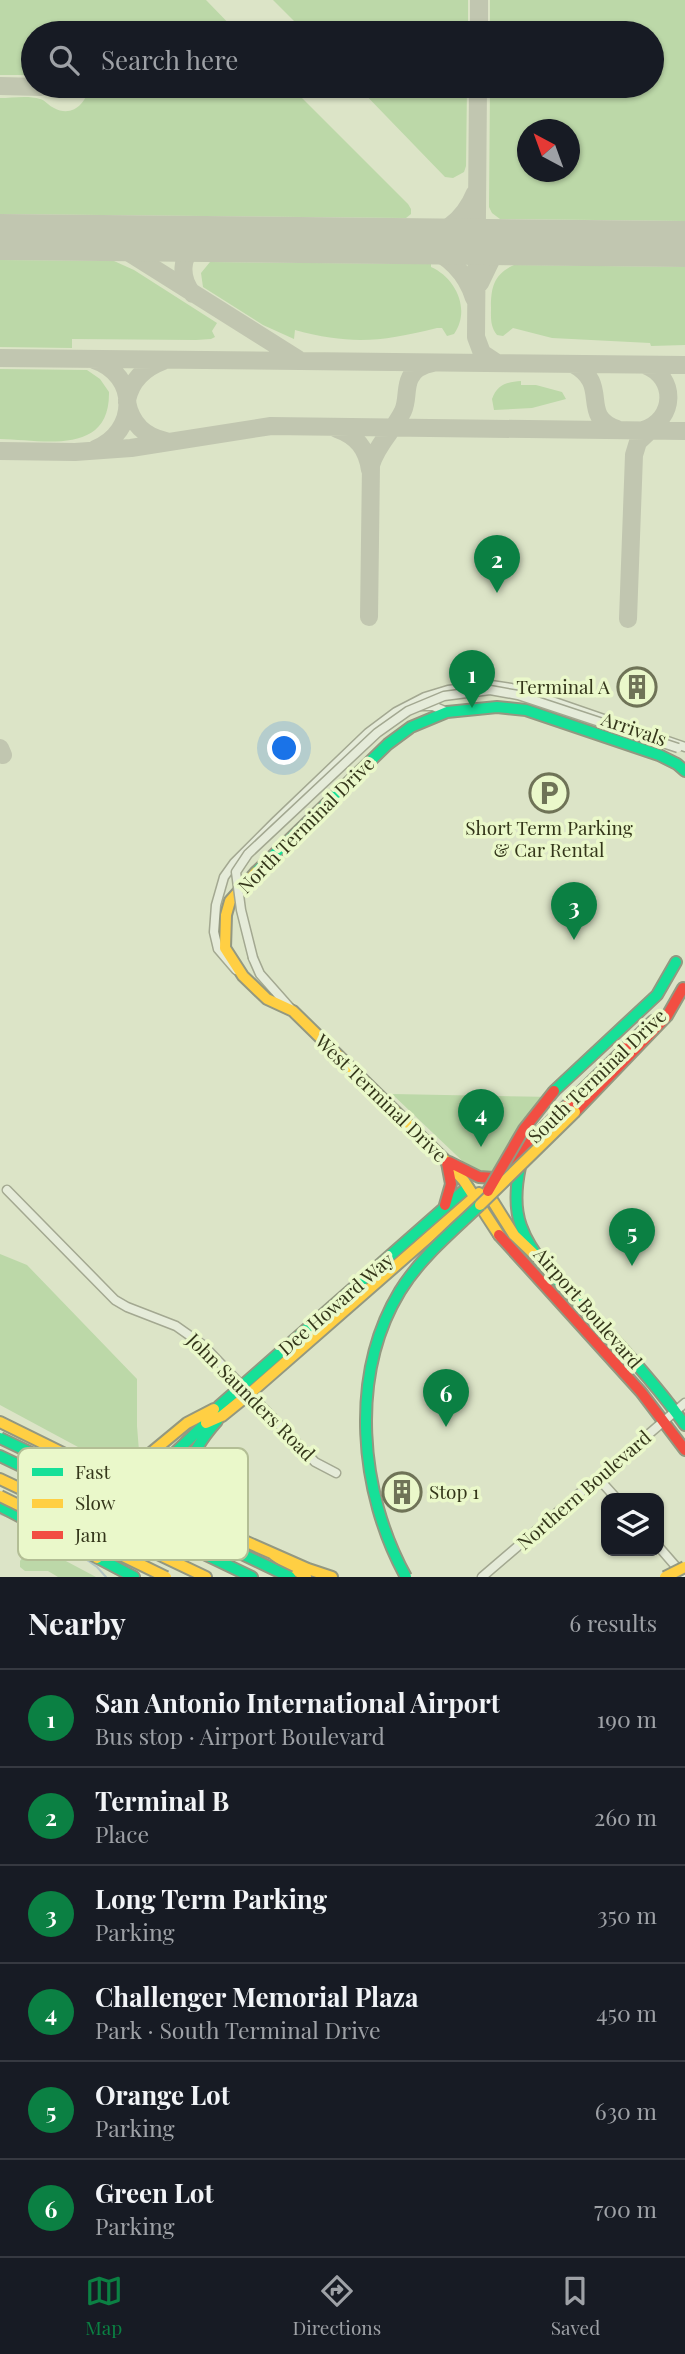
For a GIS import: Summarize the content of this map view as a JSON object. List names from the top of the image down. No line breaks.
{"streets":{"main road":["North Terminal Drive","South Terminal Drive","West Terminal Drive","Dee Howard Way","Airport Boulevard"],"street":["Arrivals","John Saunders Road","Northern Boulevard"]},"crossings":[["Arrivals","North Terminal Drive"],["North Terminal Drive","West Terminal Drive"],["South Terminal Drive","Dee Howard Way"],["South Terminal Drive","Airport Boulevard"],["West Terminal Drive","Dee Howard Way"],["West Terminal Drive","Airport Boulevard"],["Dee Howard Way","Airport Boulevard"],["Dee Howard Way","John Saunders Road"],["Airport Boulevard","Northern Boulevard"]],"places":{"building":["Terminal A","Stop 1"],"parking":["Short Term Parking & Car Rental"]},"legend":["Fast","Slow","Jam"],"north":"top left","page":{"search":"Search here","pins":["2","1","3","4","5","6"],"heading":["Nearby","6 results"],"list":[{"mark":"1","name":"San Antonio International Airport","note":"Bus stop · Airport Boulevard","value":"190 m"},{"mark":"2","name":"Terminal B","note":"Place","value":"260 m"},{"mark":"3","name":"Long Term Parking","note":"Parking","value":"350 m"},{"mark":"4","name":"Challenger Memorial Plaza","note":"Park · South Terminal Drive","value":"450 m"},{"mark":"5","name":"Orange Lot","note":"Parking","value":"630 m"},{"mark":"6","name":"Green Lot","note":"Parking","value":"700 m"}],"nav":["Map","Directions","Saved"]}}
